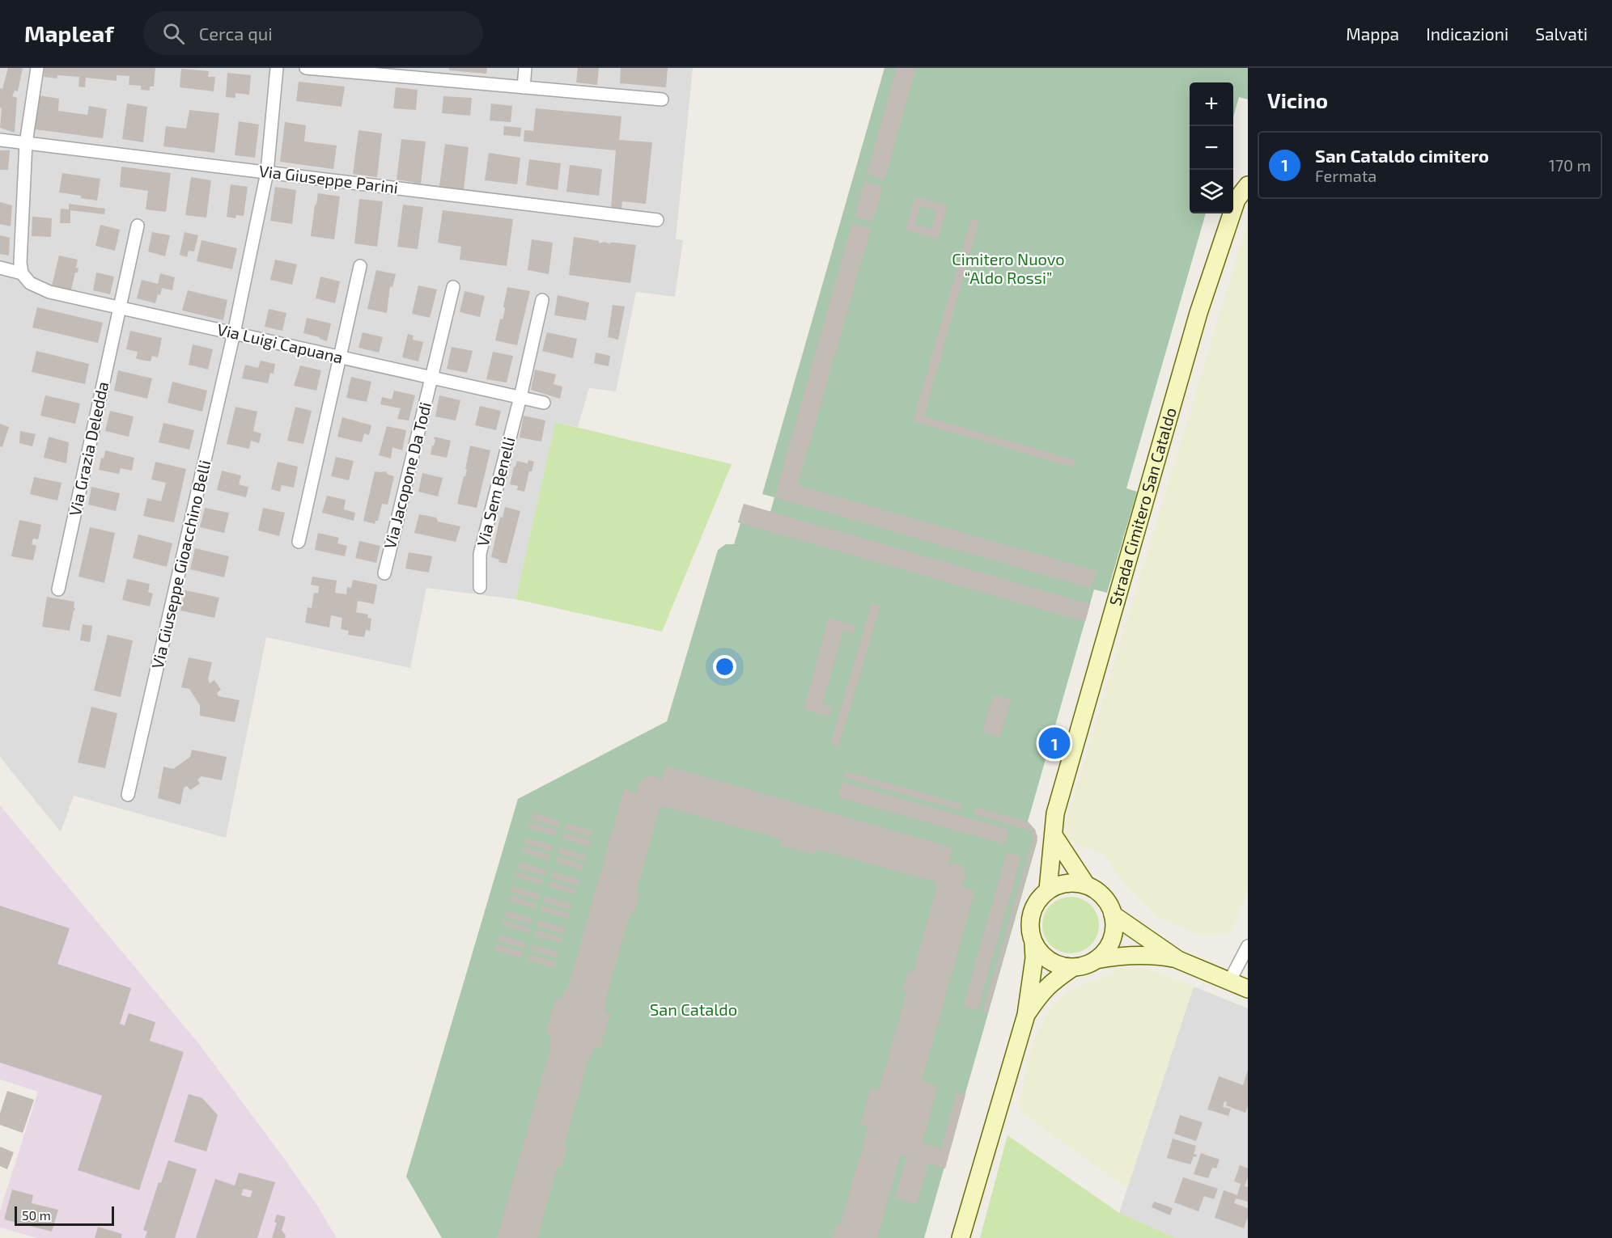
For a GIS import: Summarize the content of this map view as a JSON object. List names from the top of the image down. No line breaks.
{"streets":{"street":["Via Giuseppe Parini","Via Luigi Capuana","Via Grazia Deledda","Via Jacopone Da Todi","Via Sem Benelli","Strada Cimitero San Cataldo","Via Giuseppe Gioacchino Belli"]},"crossings":[["Via Giuseppe Parini","Via Giuseppe Gioacchino Belli"],["Via Luigi Capuana","Via Grazia Deledda"],["Via Luigi Capuana","Via Jacopone Da Todi"],["Via Luigi Capuana","Via Sem Benelli"],["Via Luigi Capuana","Via Giuseppe Gioacchino Belli"]],"parks":["Cimitero Nuovo “Aldo Rossi”","San Cataldo"],"scale_bar":"50 m","page":{"header":"Mapleaf","search":"Cerca qui","nav":["Mappa","Indicazioni","Salvati"],"heading":"Vicino","map_buttons":["+","−"],"list":[{"mark":"1","name":"San Cataldo cimitero","note":"Fermata","value":"170 m"}],"pins":"1","scale":"50 m"}}
